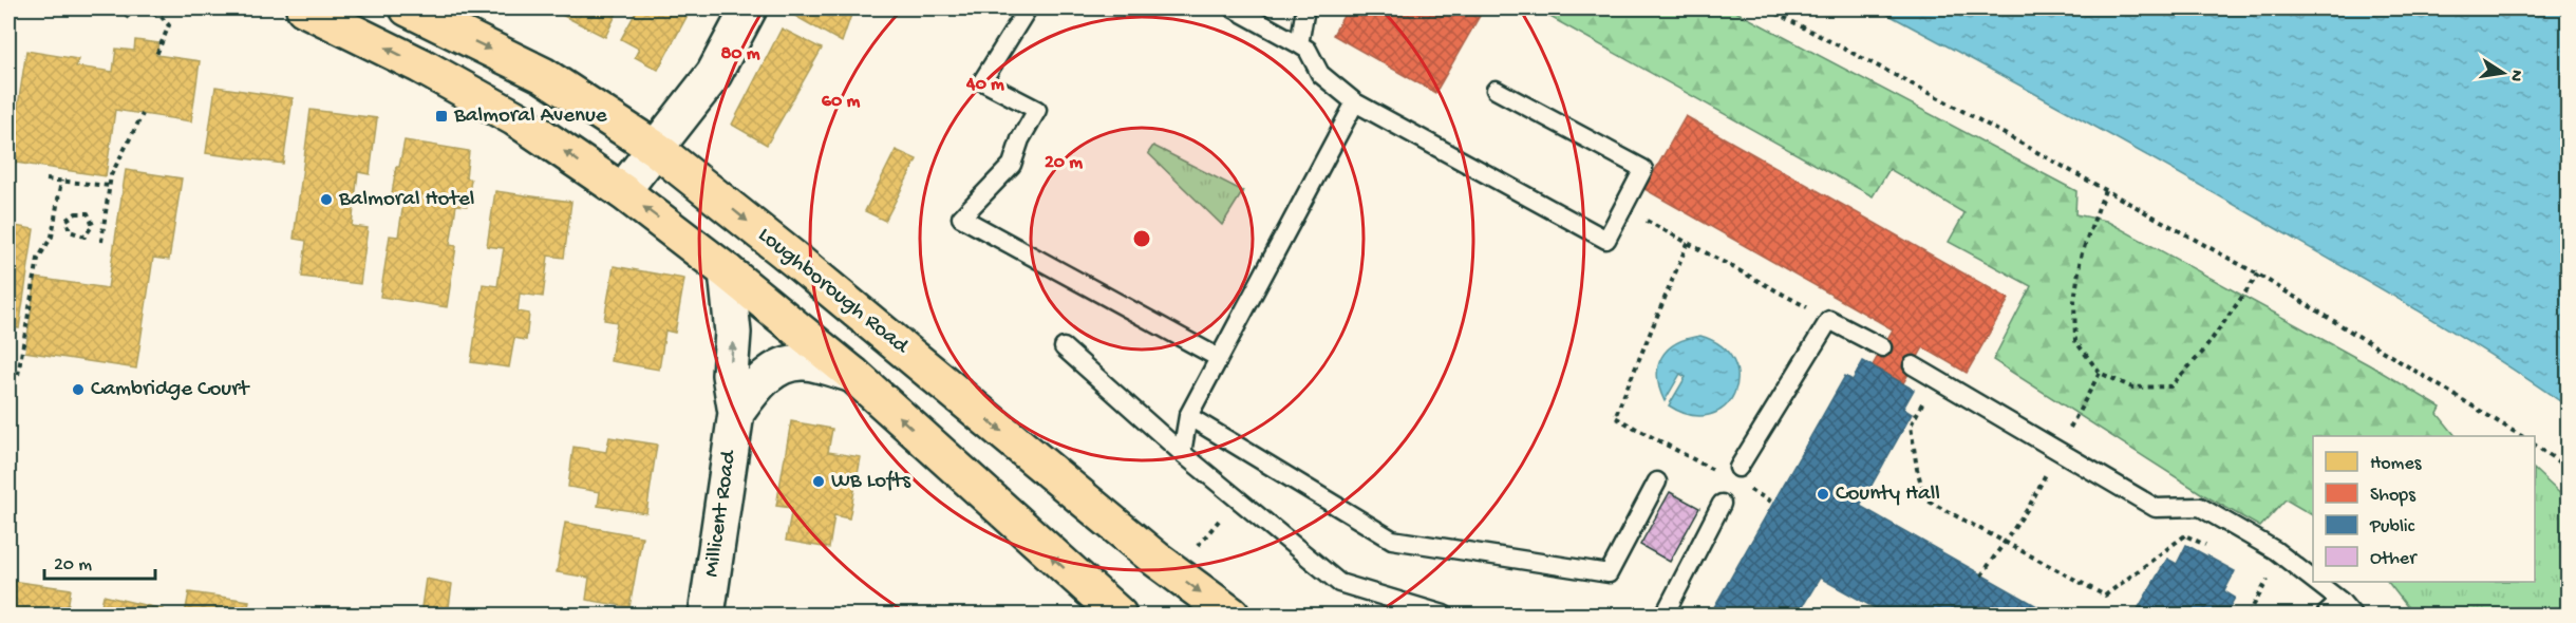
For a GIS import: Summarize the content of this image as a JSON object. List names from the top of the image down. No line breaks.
{"streets":{"main road":["Loughborough Road"],"street":["Millicent Road"]},"places":{"transit":["Balmoral Avenue"],"other":["Balmoral Hotel","Cambridge Court","WB Lofts","County Hall"]},"legend":["Homes","Shops","Public","Other"],"scale_bar":"20 m","north":"right","rings":["80 m","40 m","60 m","20 m"]}
